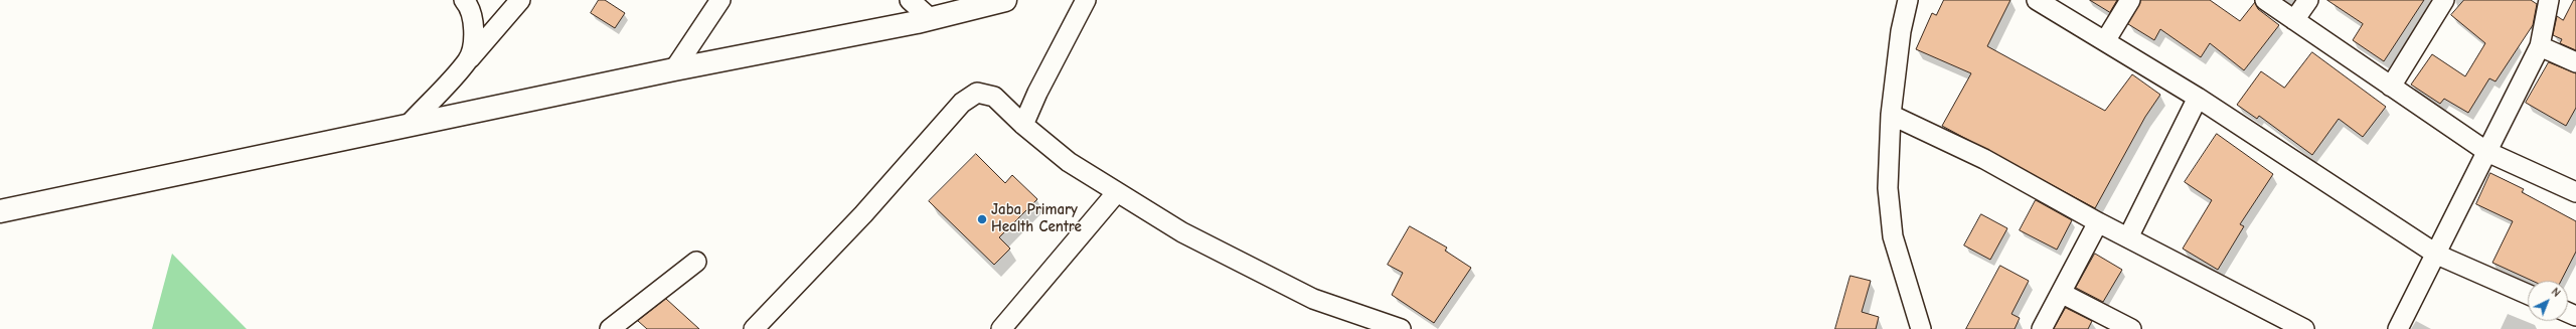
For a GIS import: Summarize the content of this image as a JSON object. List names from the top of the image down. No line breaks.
{"places":["Jaba Primary Health Centre"],"north":"top right"}
